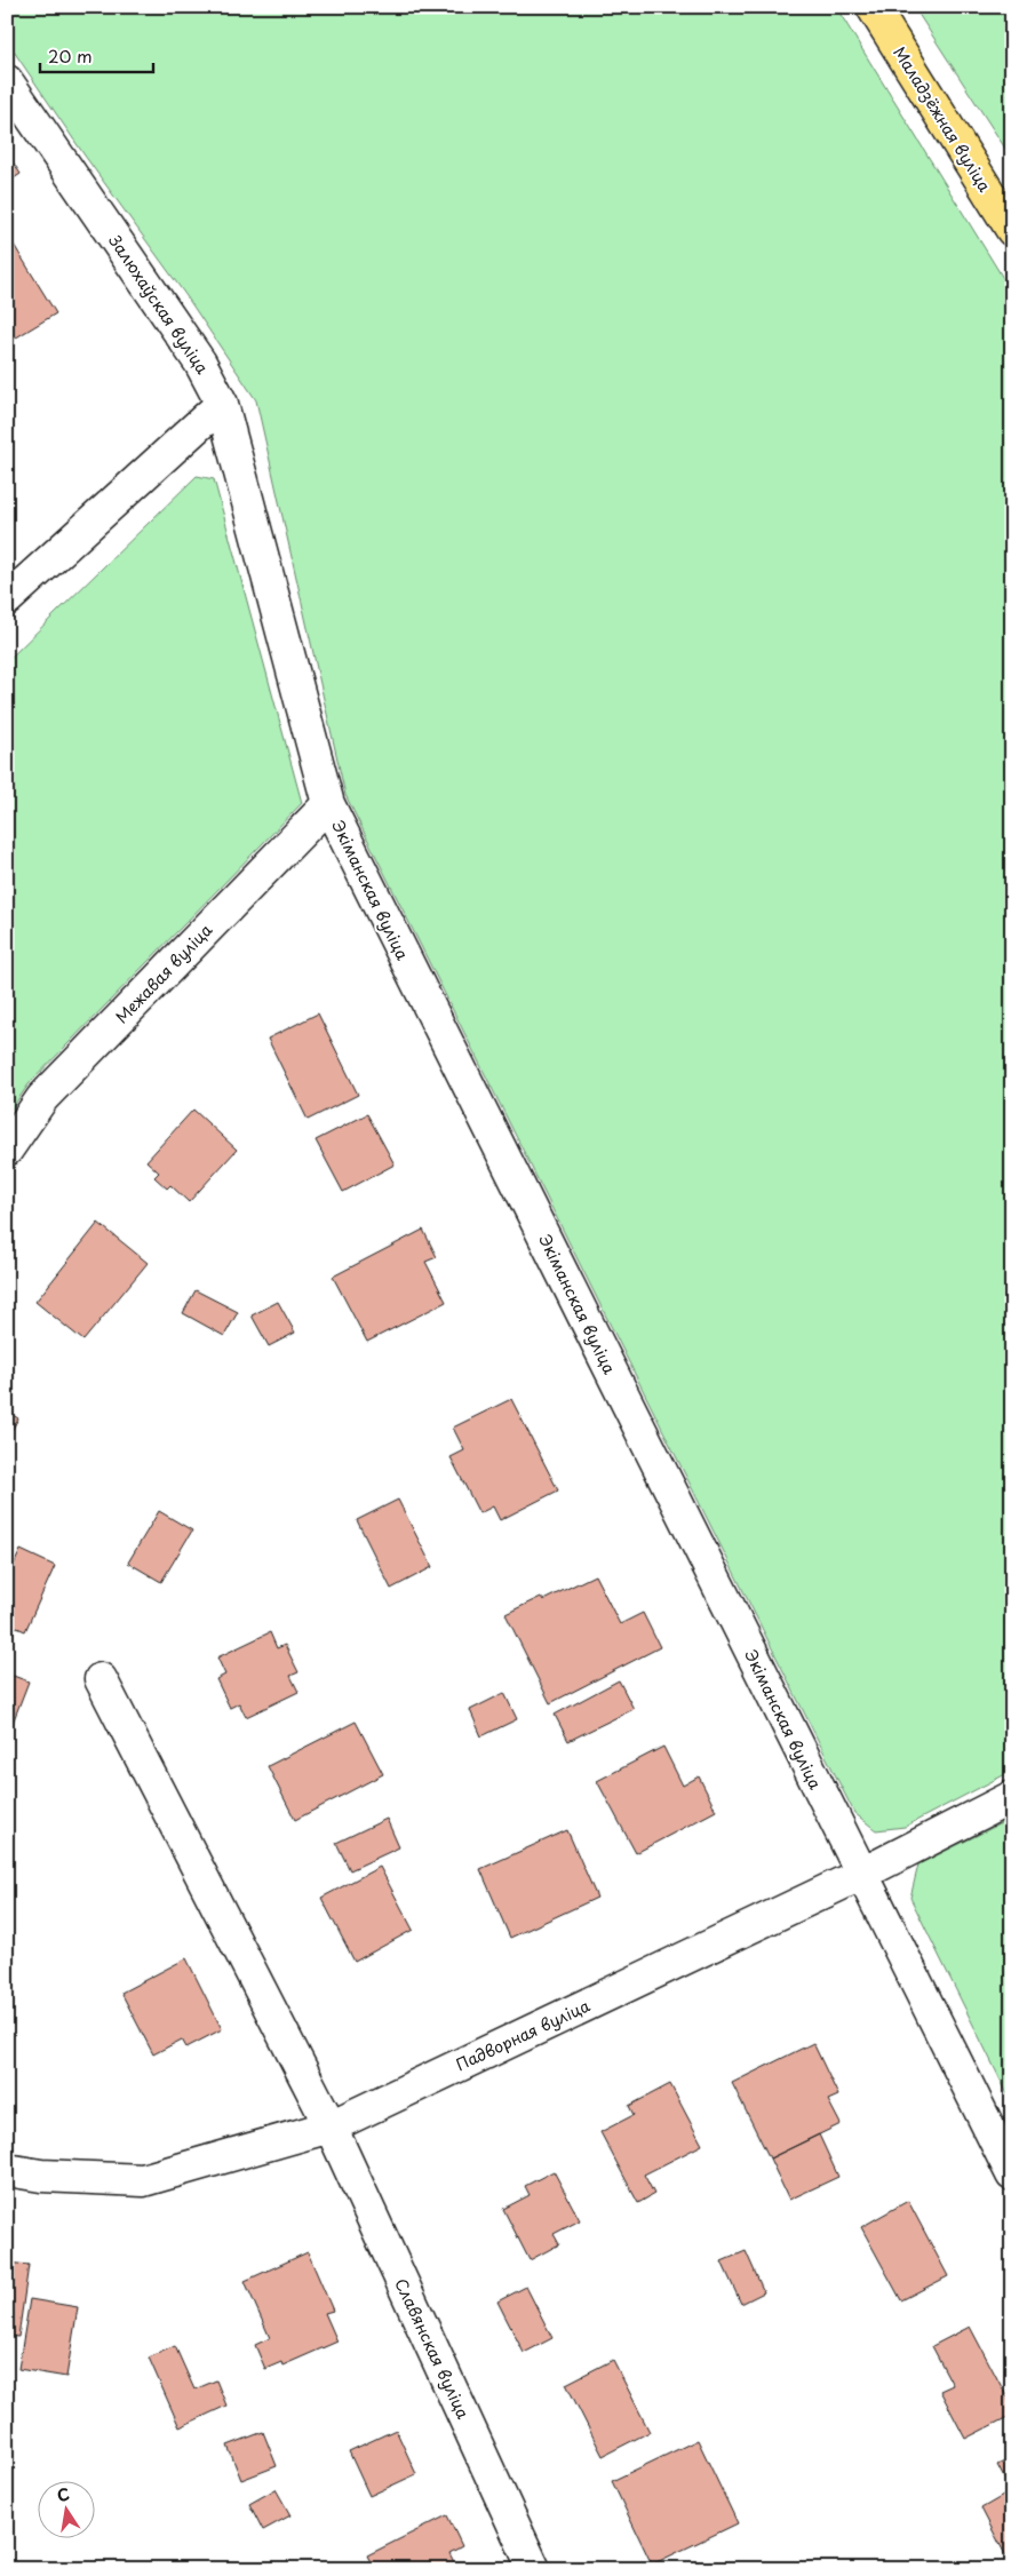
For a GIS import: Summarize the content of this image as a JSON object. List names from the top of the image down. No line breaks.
{"streets":{"main road":["Маладзёжная вуліца"],"street":["Залюхаўская вуліца","Экіманская вуліца","Межавая вуліца","Падворная вуліца","Славянская вуліца"]},"crossings":[["Залюхаўская вуліца","Экіманская вуліца"],["Экіманская вуліца","Межавая вуліца"],["Экіманская вуліца","Падворная вуліца"],["Падворная вуліца","Славянская вуліца"]],"scale_bar":"20 m","north":"top"}
